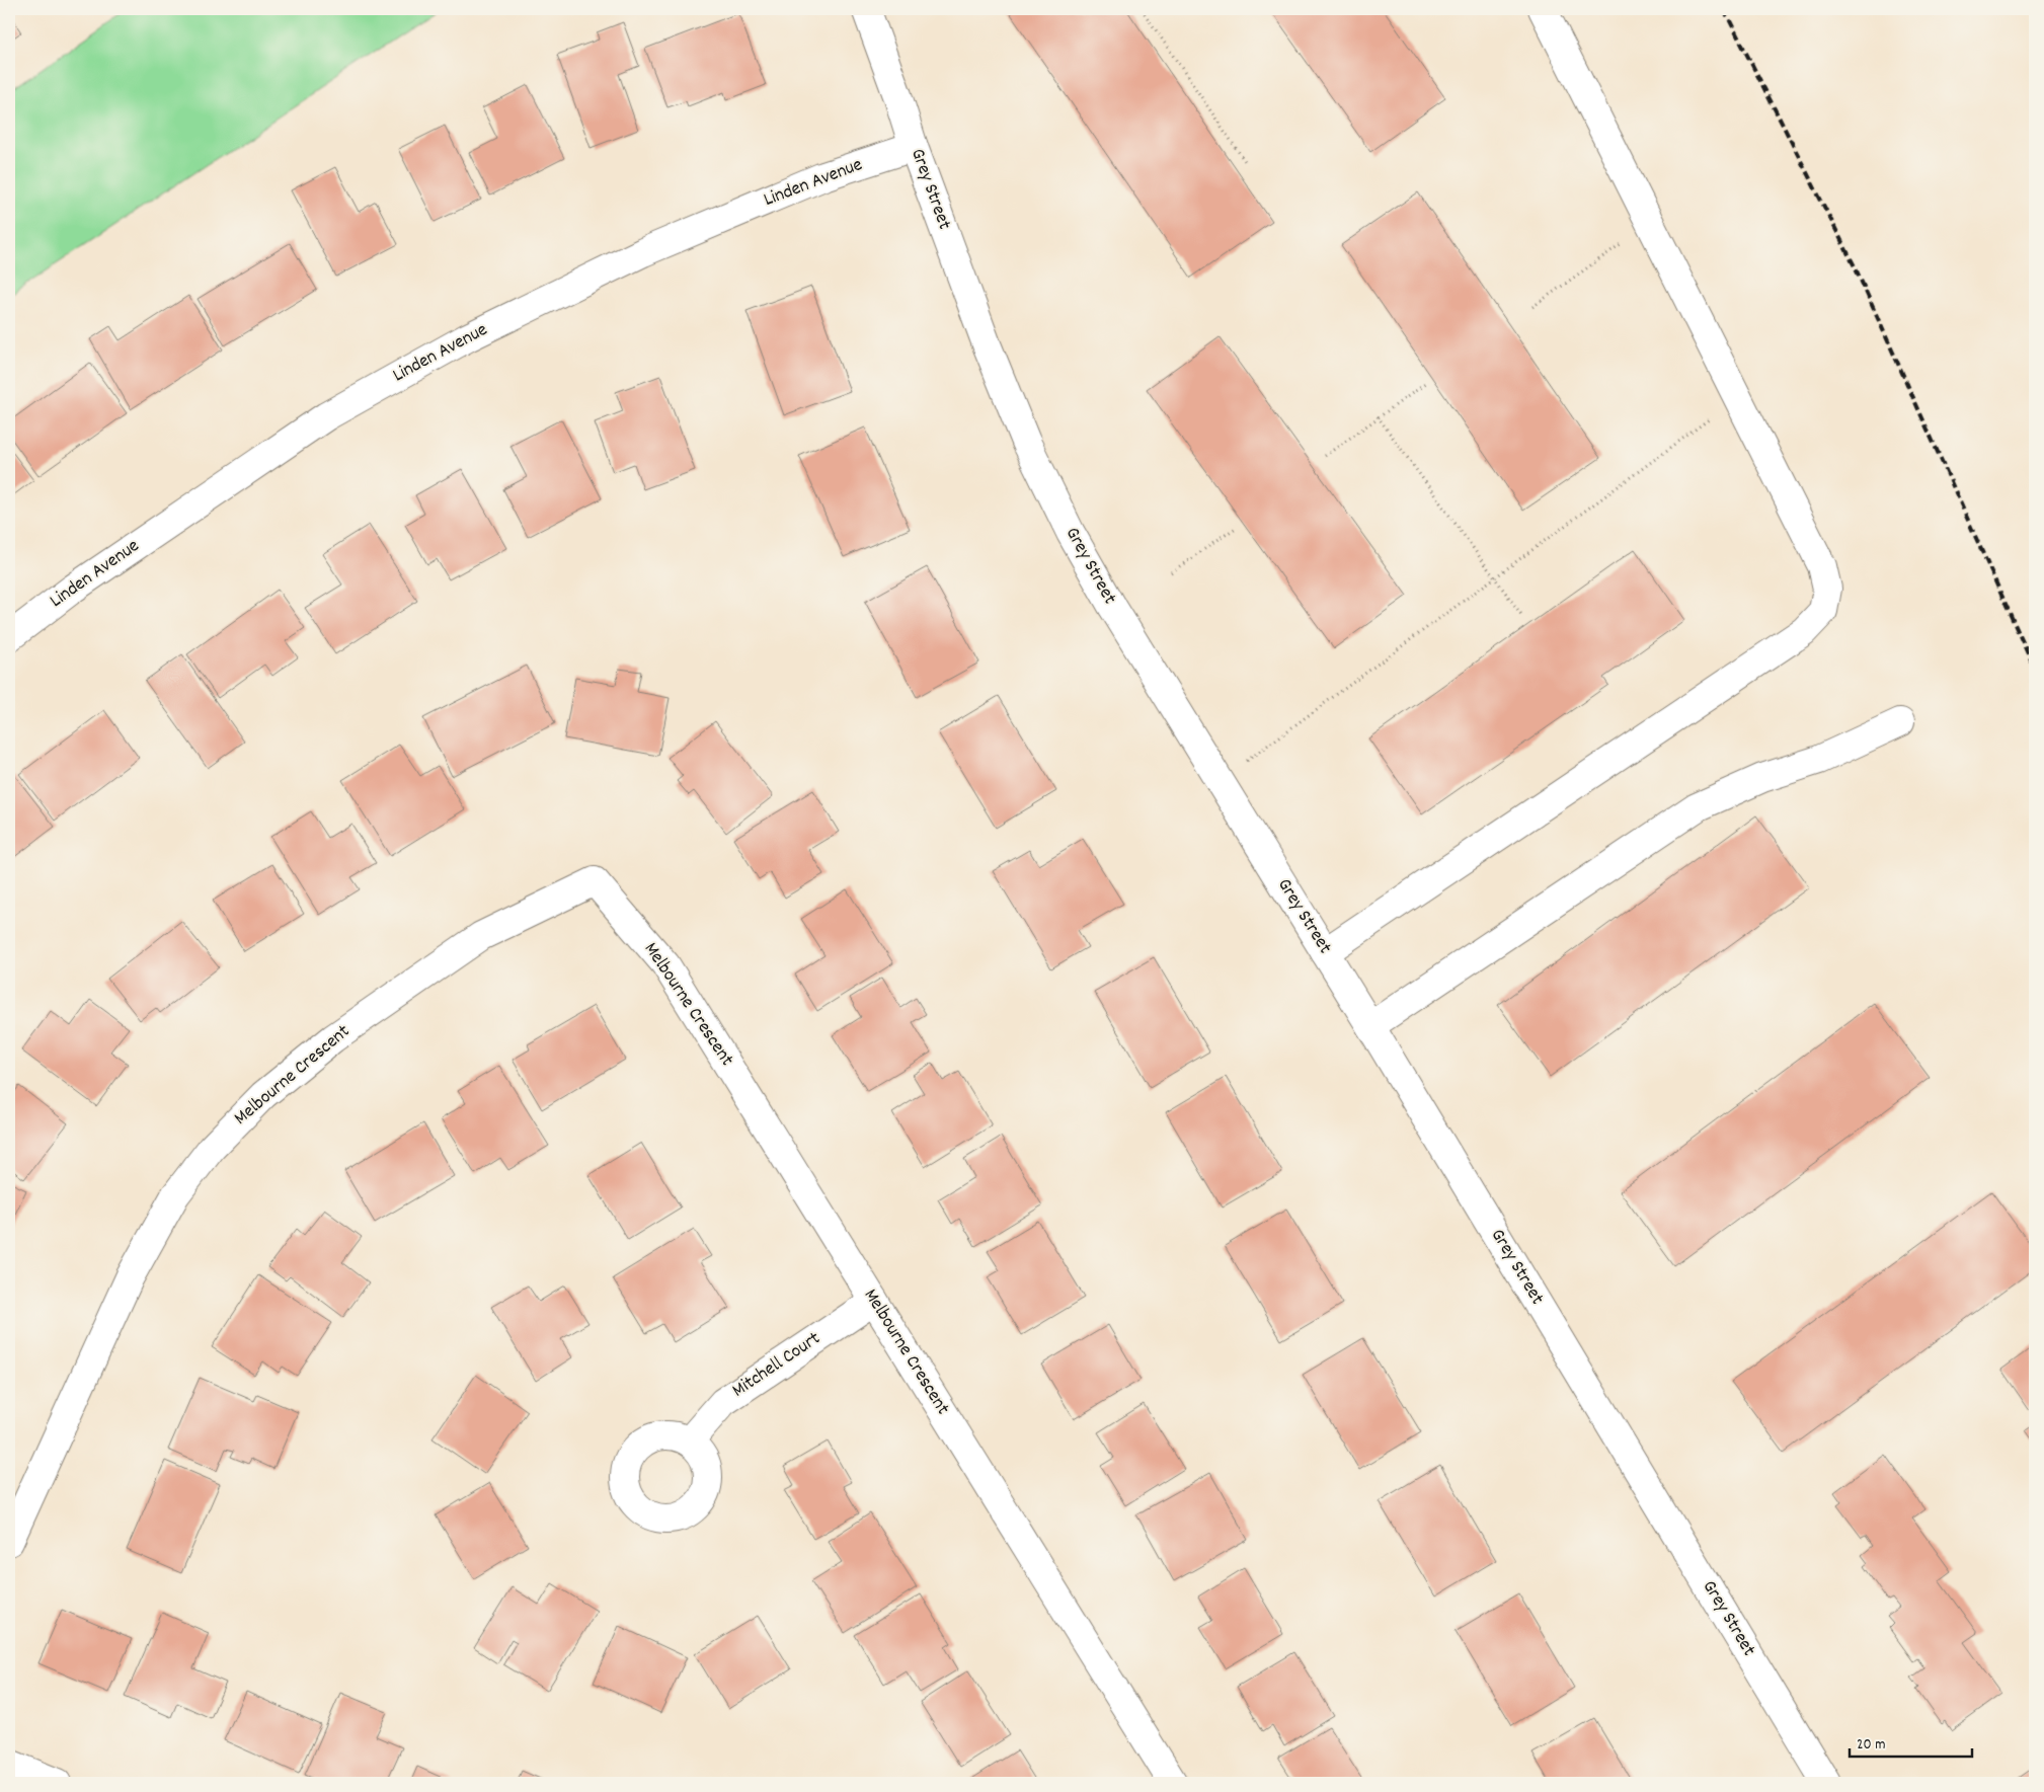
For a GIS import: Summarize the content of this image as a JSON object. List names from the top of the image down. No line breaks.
{"streets":{"street":["Linden Avenue","Grey Street","Melbourne Crescent","Mitchell Court"]},"crossings":[["Linden Avenue","Grey Street"],["Melbourne Crescent","Mitchell Court"]],"scale_bar":"20 m"}
